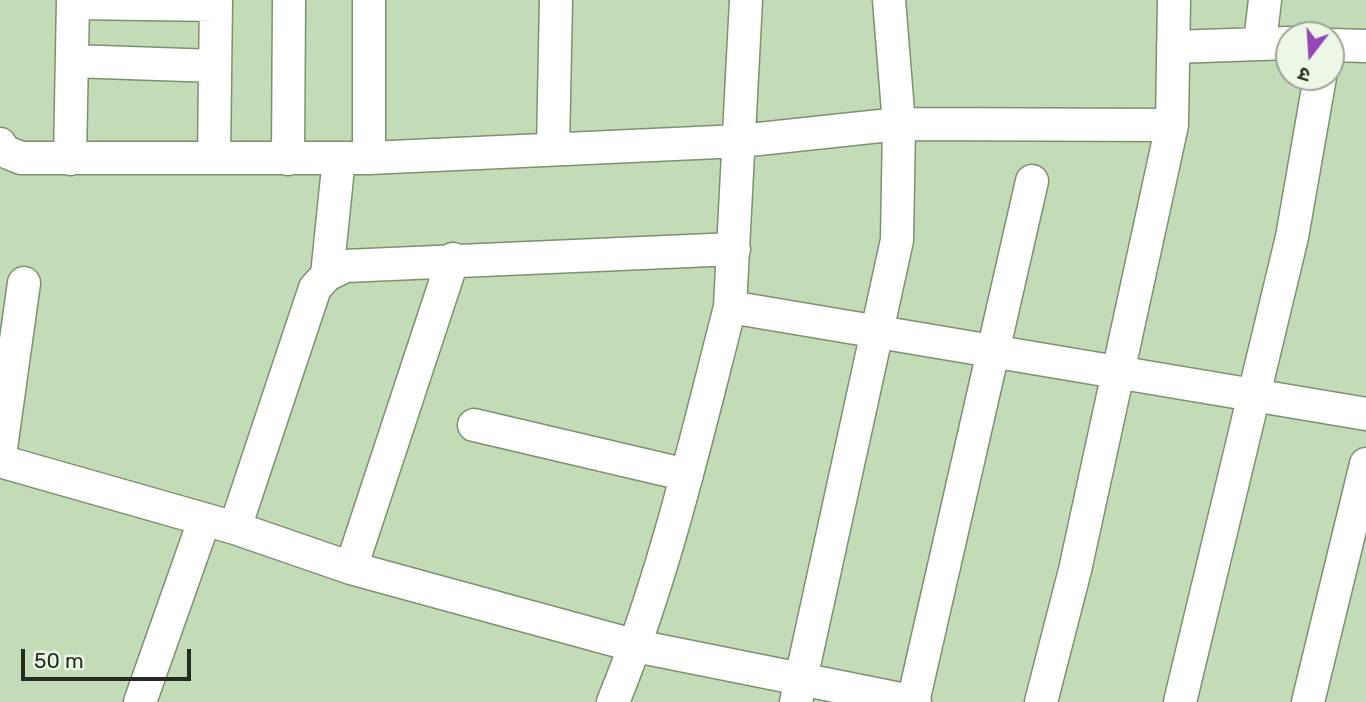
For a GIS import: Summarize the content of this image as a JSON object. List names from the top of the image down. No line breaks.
{"scale_bar":"50 m","north":"bottom"}
